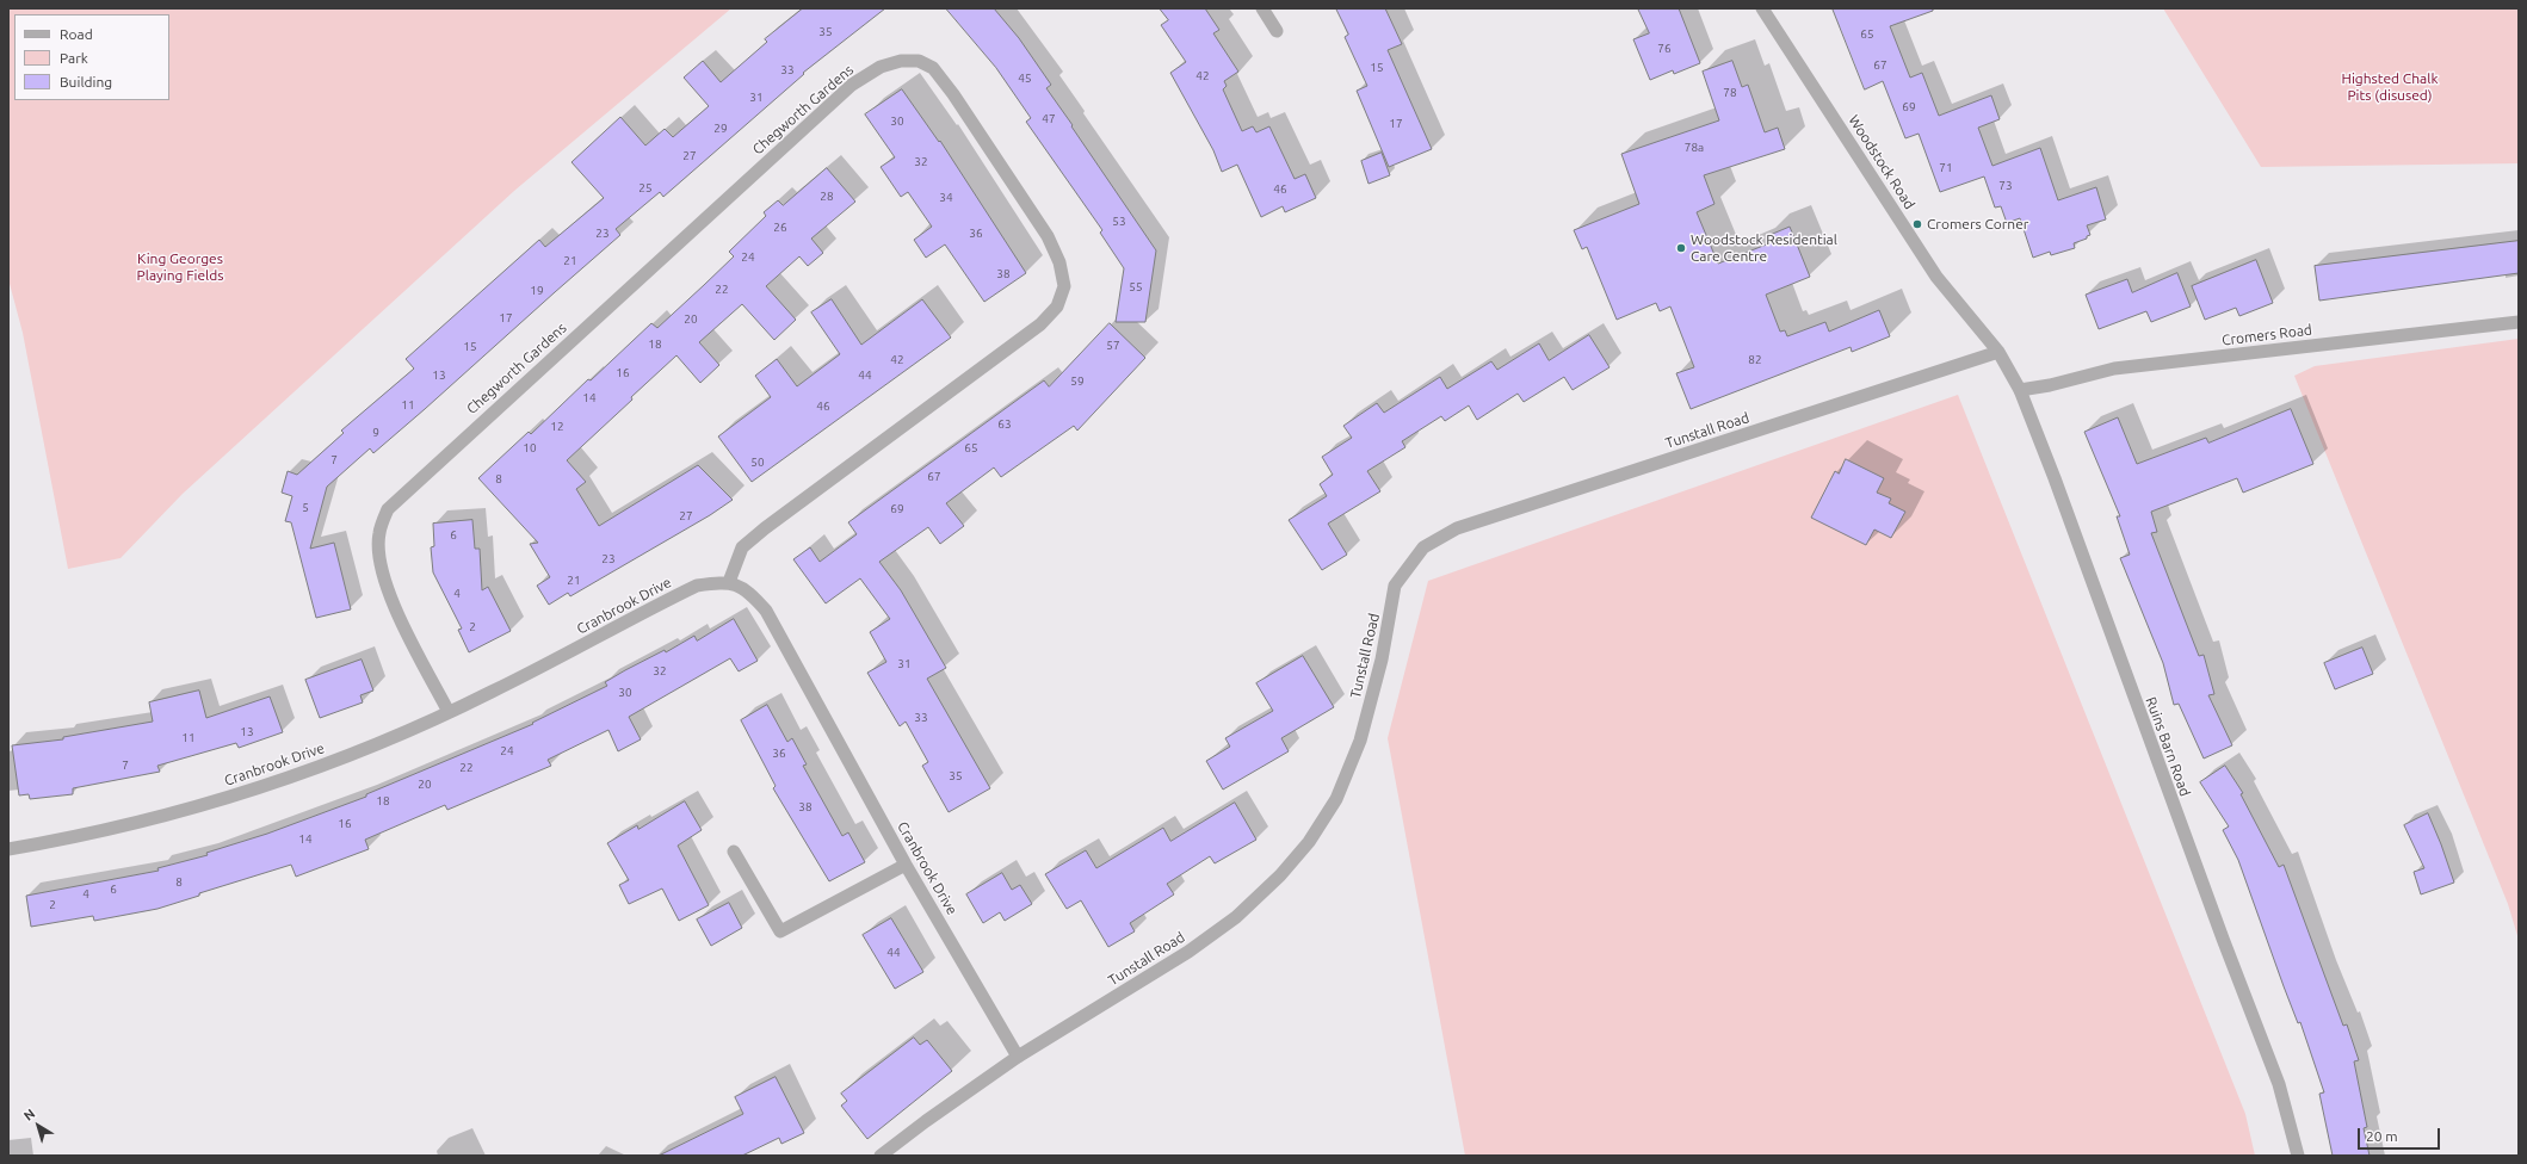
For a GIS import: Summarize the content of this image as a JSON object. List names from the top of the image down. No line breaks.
{"streets":{"street":["Chegworth Gardens","Woodstock Road","Cromers Road","Tunstall Road","Cranbrook Drive","Ruins Barn Road"]},"crossings":[["Chegworth Gardens","Cranbrook Drive"],["Woodstock Road","Tunstall Road"],["Woodstock Road","Ruins Barn Road"],["Cromers Road","Ruins Barn Road"],["Tunstall Road","Cranbrook Drive"],["Tunstall Road","Ruins Barn Road"]],"parks":["Highsted Chalk Pits (disused)","King Georges Playing Fields"],"places":["Cromers Corner","Woodstock Residential Care Centre"],"house_numbers":["35","65","76","67","15","33","42","45","78","31","69","47","30","17","29","78a","27","32","71","73","25","46","28","34","53","26","23","36","24","21","38","55","22","19","17","20","18","57","15","42","82","16","13","44","59","14","11","46","63","12","9","10","65","7","50","67","8","5","69","27","6","23","21","4","2","31","32","30","33","13","11","24","36","7","22","35","20","18","38","16","14","8","6","4","2","44"],"legend":["Road","Park","Building"],"scale_bar":"20 m","north":"top left"}
